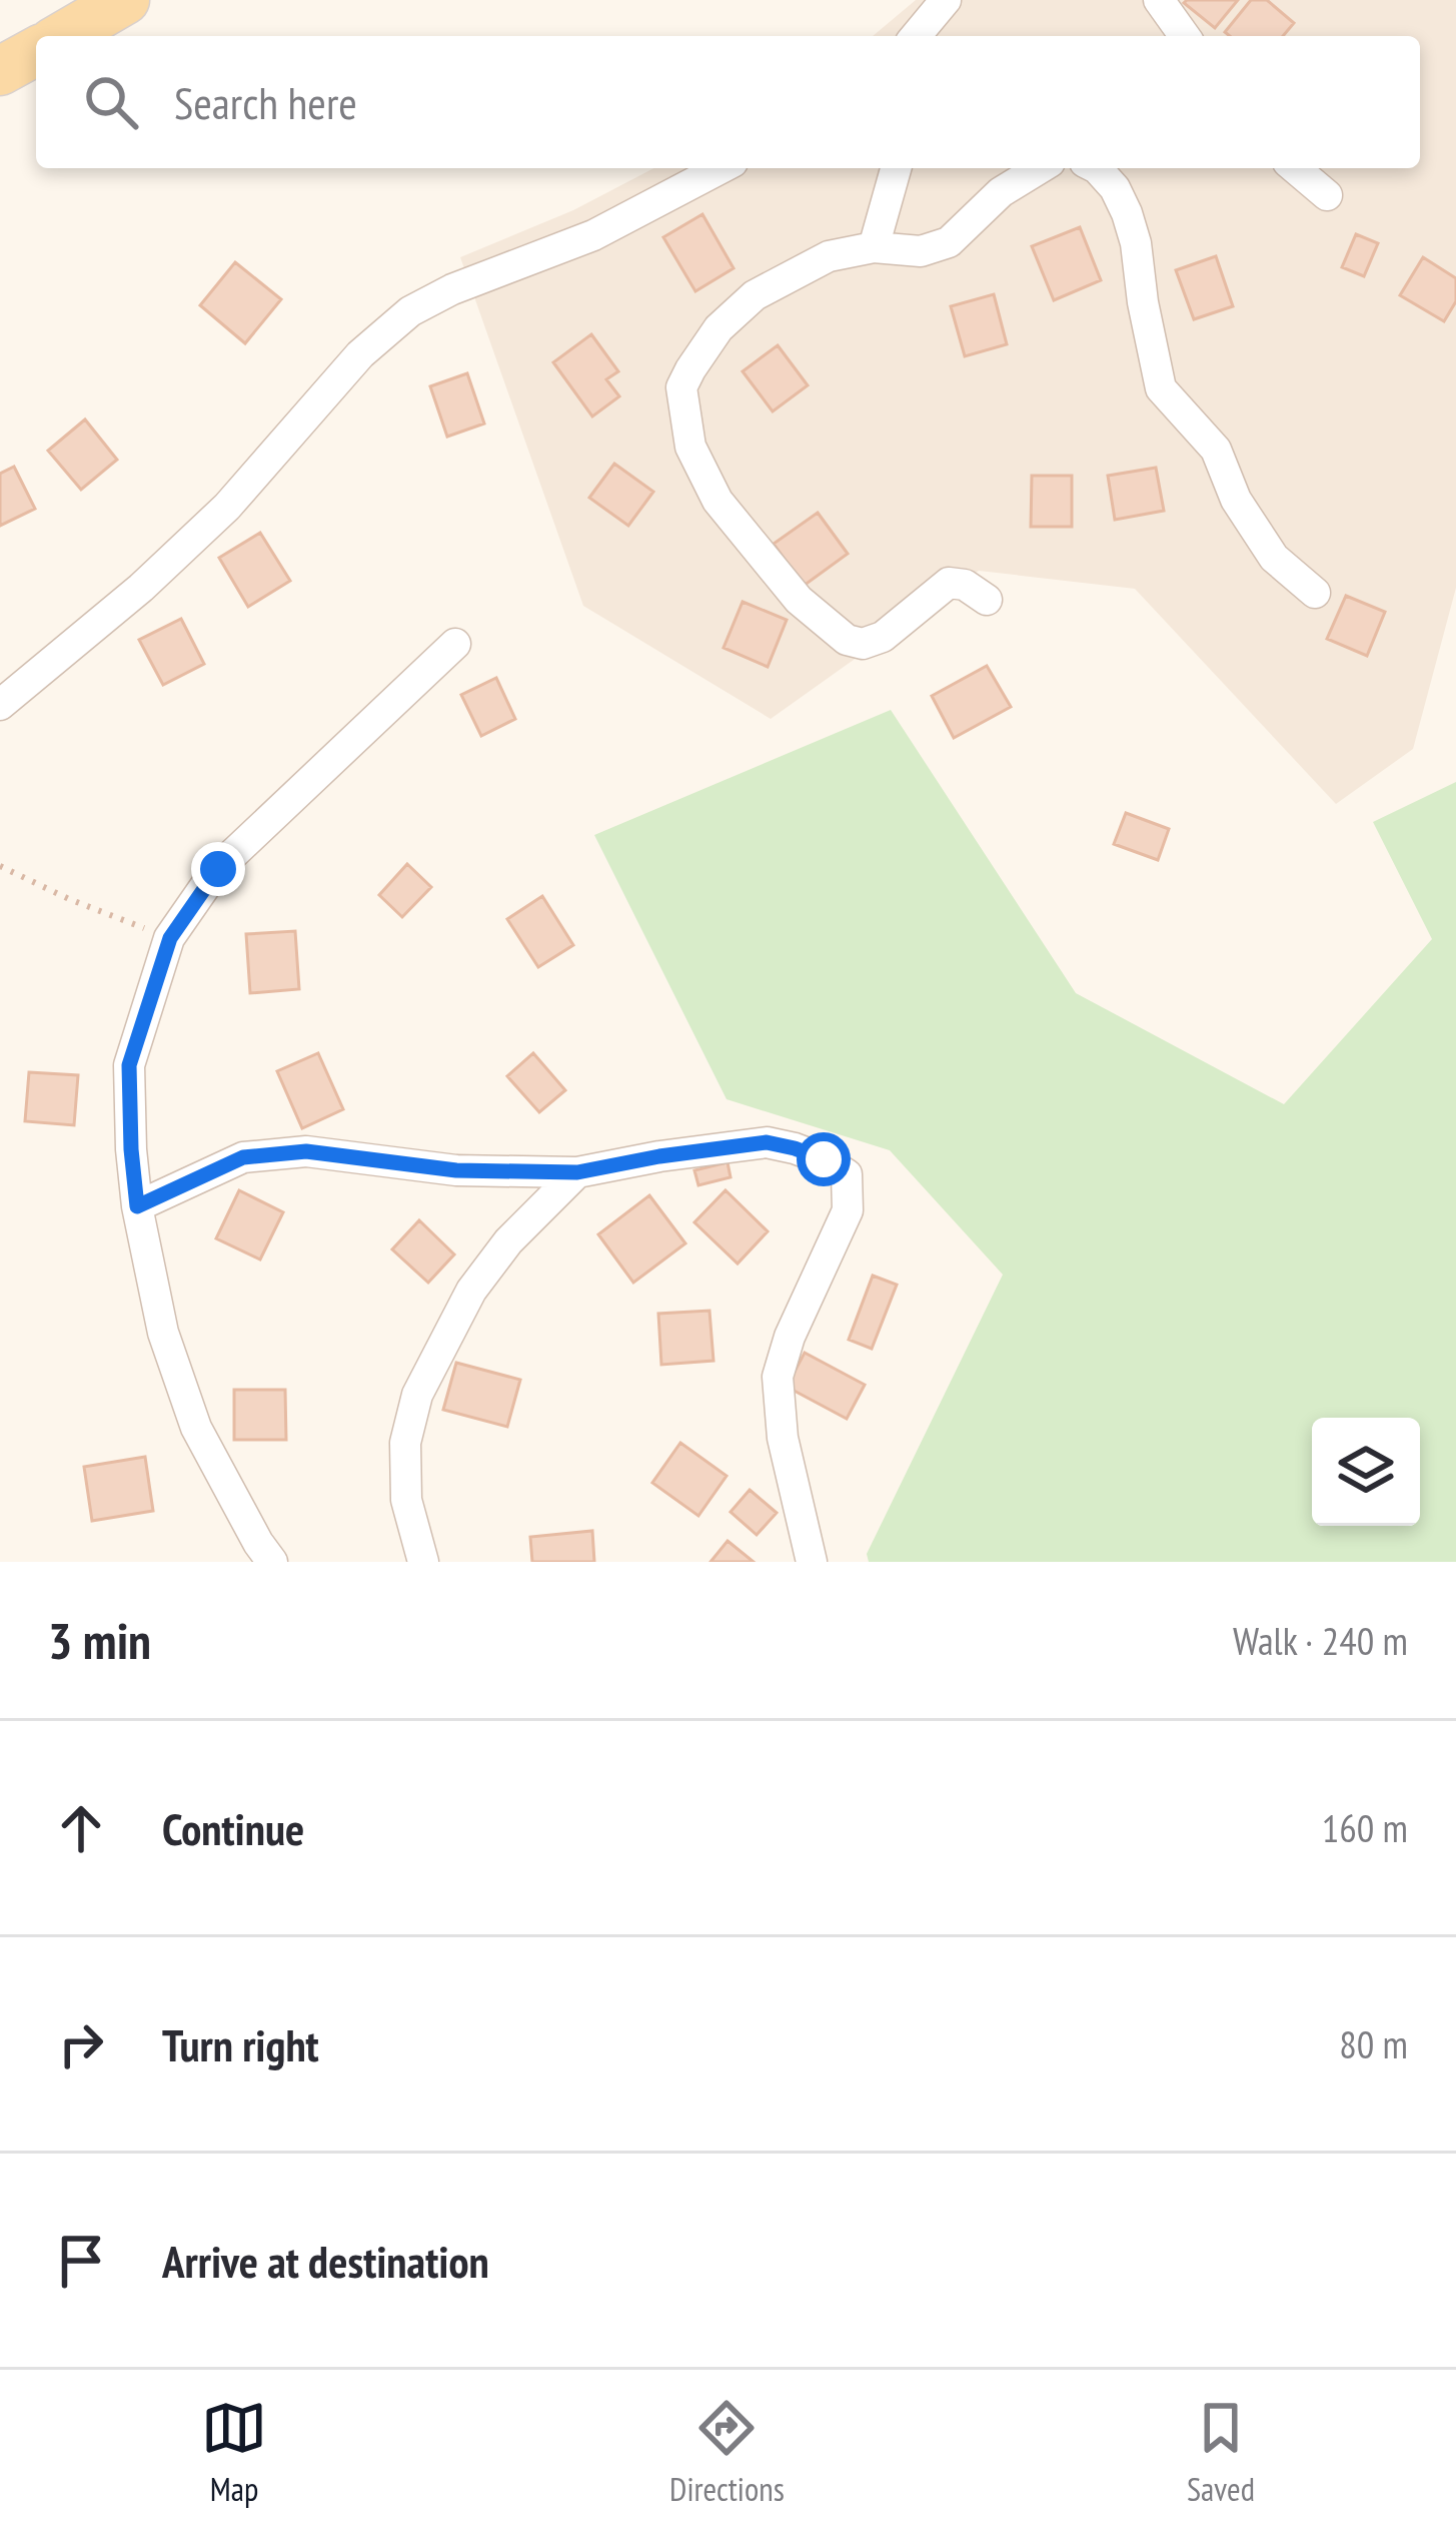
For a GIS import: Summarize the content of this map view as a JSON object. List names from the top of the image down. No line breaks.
{"page":{"search":"Search here","heading":["3 min","Walk · 240 m"],"list":[["Continue","160 m"],["Turn right","80 m"],"Arrive at destination"],"nav":["Map","Directions","Saved"]}}
